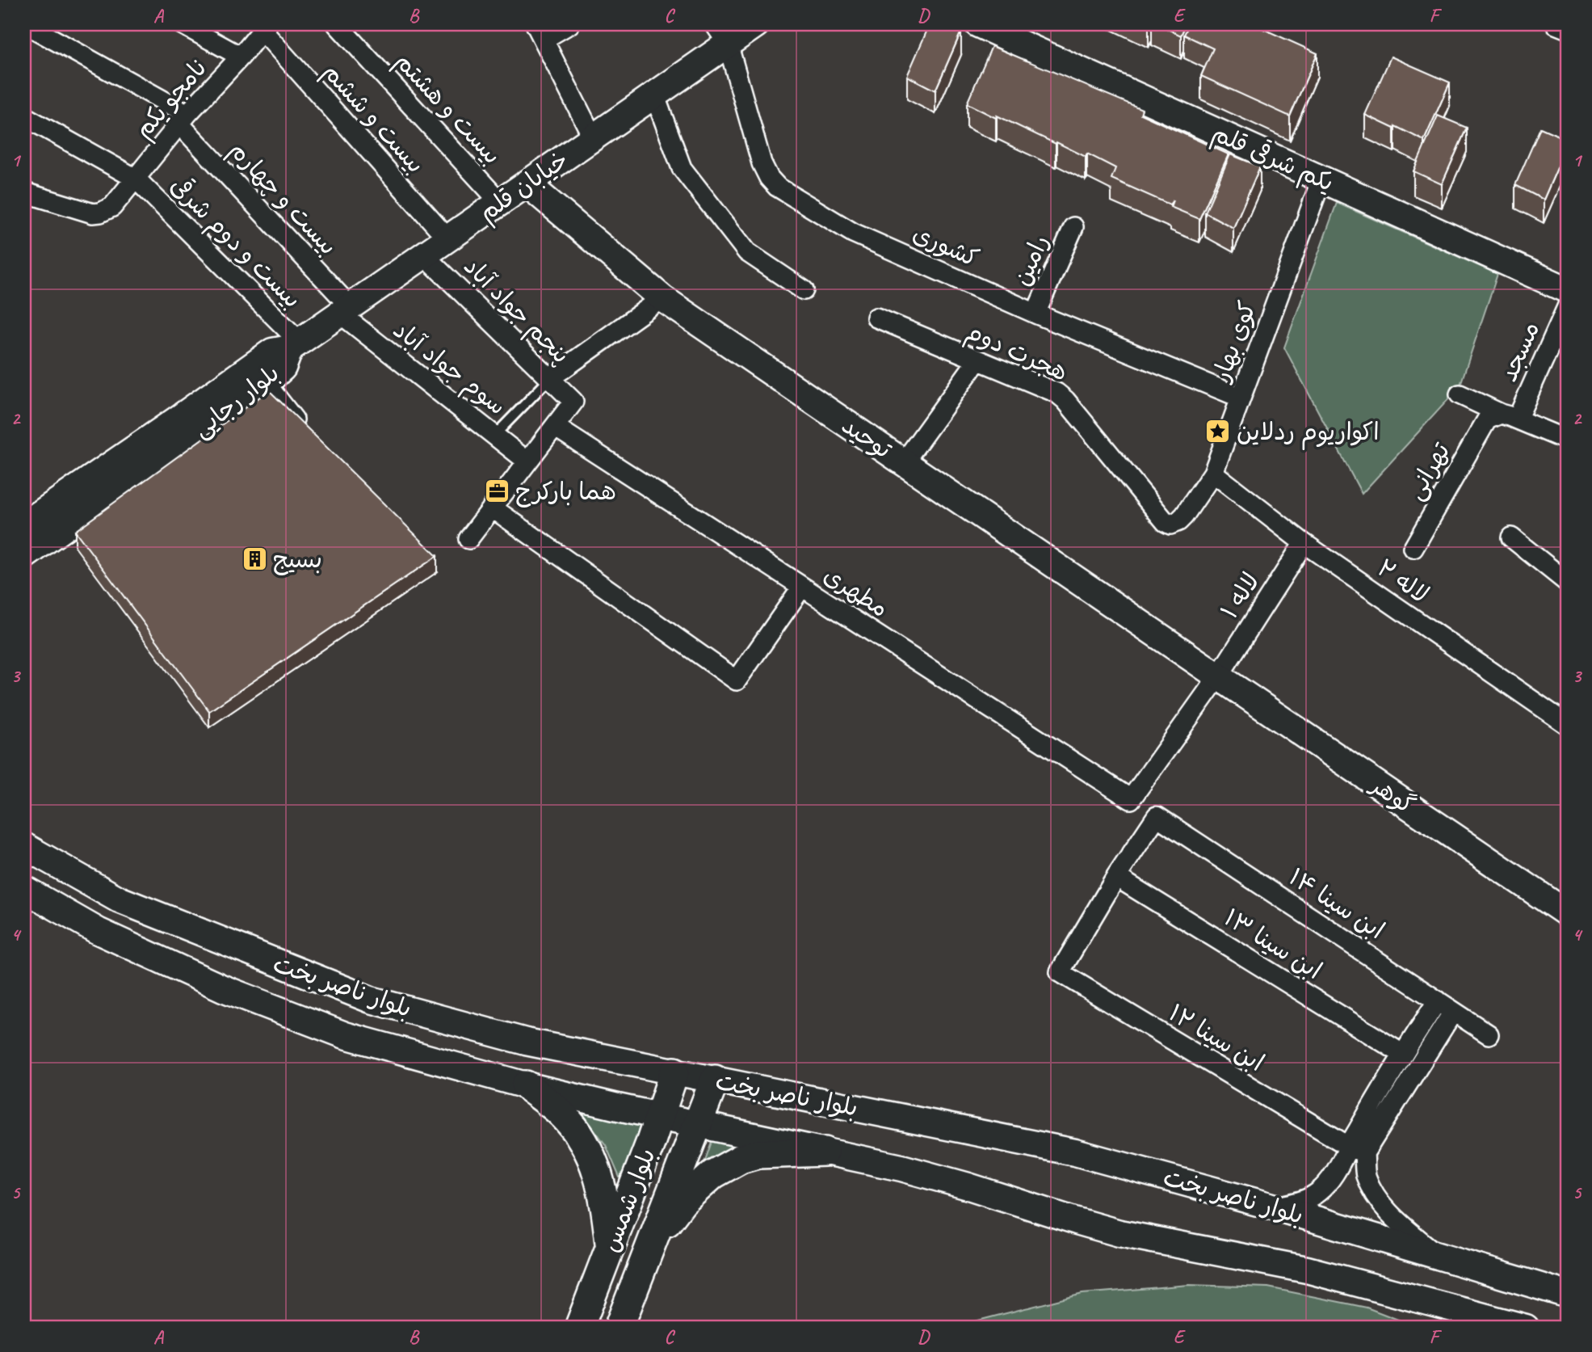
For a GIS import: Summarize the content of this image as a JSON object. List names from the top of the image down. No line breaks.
{"streets":{"main road":["یکم شرقی قلم","خیابان قلم","بلوار رجایی","توحید","گوهر","بلوار ناصر بخت","بلوار شمس"],"street":["نامجو یکم","بیست و هشتم","بیست و ششم","بیست و چهارم","بیست و دوم شرقی","کشوری","رامین","پنجم جواد آباد","کوی بهار","هجرت دوم","مسجد","سوم جواد آباد","تهرانی","لاله ۲","مطهری","لاله ۱","ابن سینا ۱۴","ابن سینا ۱۳","ابن سینا ۱۲"]},"crossings":[["نامجو یکم","بیست و ششم"],["نامجو یکم","بیست و چهارم"],["نامجو یکم","بیست و دوم شرقی"],["بیست و هشتم","خیابان قلم"],["بیست و ششم","خیابان قلم"],["یکم شرقی قلم","کوی بهار"],["خیابان قلم","بیست و چهارم"],["خیابان قلم","بیست و دوم شرقی"],["خیابان قلم","کشوری"],["خیابان قلم","پنجم جواد آباد"],["خیابان قلم","سوم جواد آباد"],["خیابان قلم","بلوار رجایی"],["خیابان قلم","توحید"],["بیست و چهارم","سوم جواد آباد"],["بیست و دوم شرقی","بلوار رجایی"],["کشوری","رامین"],["کشوری","کوی بهار"],["پنجم جواد آباد","مطهری"],["کوی بهار","هجرت دوم"],["کوی بهار","لاله ۲"],["مسجد","تهرانی"],["توحید","لاله ۱"],["توحید","گوهر"],["لاله ۲","لاله ۱"],["مطهری","لاله ۱"],["لاله ۱","گوهر"],["ابن سینا ۱۴","ابن سینا ۱۳"],["ابن سینا ۱۴","ابن سینا ۱۲"],["ابن سینا ۱۳","ابن سینا ۱۲"],["بلوار ناصر بخت","بلوار شمس"]],"places":{"place":["اکواریوم ردلاین"],"office":["هما بارکرج"],"building":["بسیج"]},"grid":{"columns":["A","B","C","D","E","F"],"rows":["1","2","3","4","5"]}}
